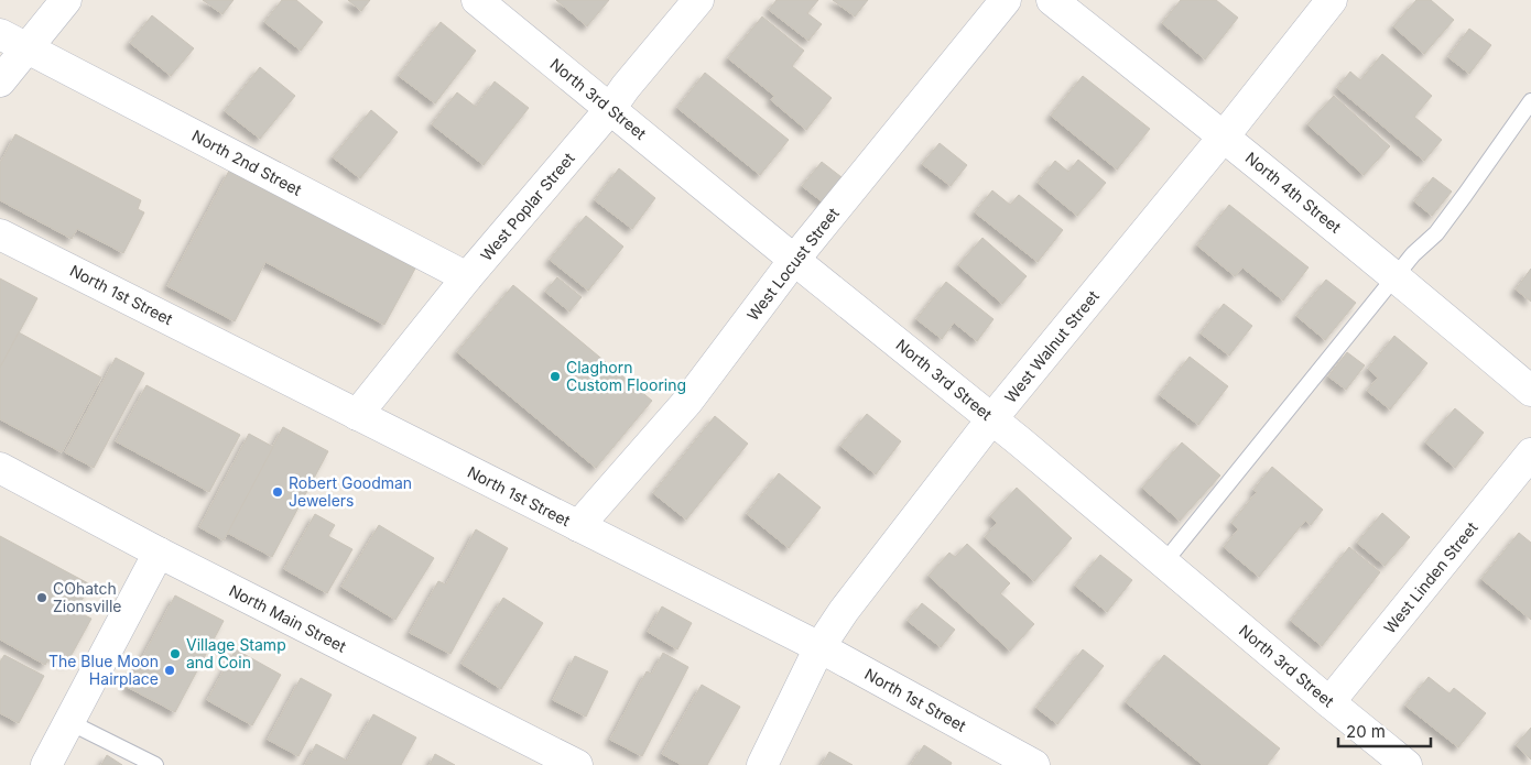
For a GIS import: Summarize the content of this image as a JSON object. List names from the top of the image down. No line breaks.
{"streets":{"street":["North 3rd Street","North 2nd Street","North 4th Street","West Poplar Street","West Locust Street","North 1st Street","West Walnut Street","West Linden Street","North Main Street"]},"crossings":[["North 3rd Street","West Poplar Street"],["North 3rd Street","West Locust Street"],["North 3rd Street","West Walnut Street"],["North 3rd Street","West Linden Street"],["North 2nd Street","West Poplar Street"],["North 4th Street","West Walnut Street"],["West Poplar Street","North 1st Street"],["West Locust Street","North 1st Street"],["North 1st Street","West Walnut Street"]],"places":["Claghorn Custom Flooring","Robert Goodman Jewelers","COhatch Zionsville","Village Stamp and Coin","The Blue Moon Hairplace"],"scale_bar":"20 m"}
